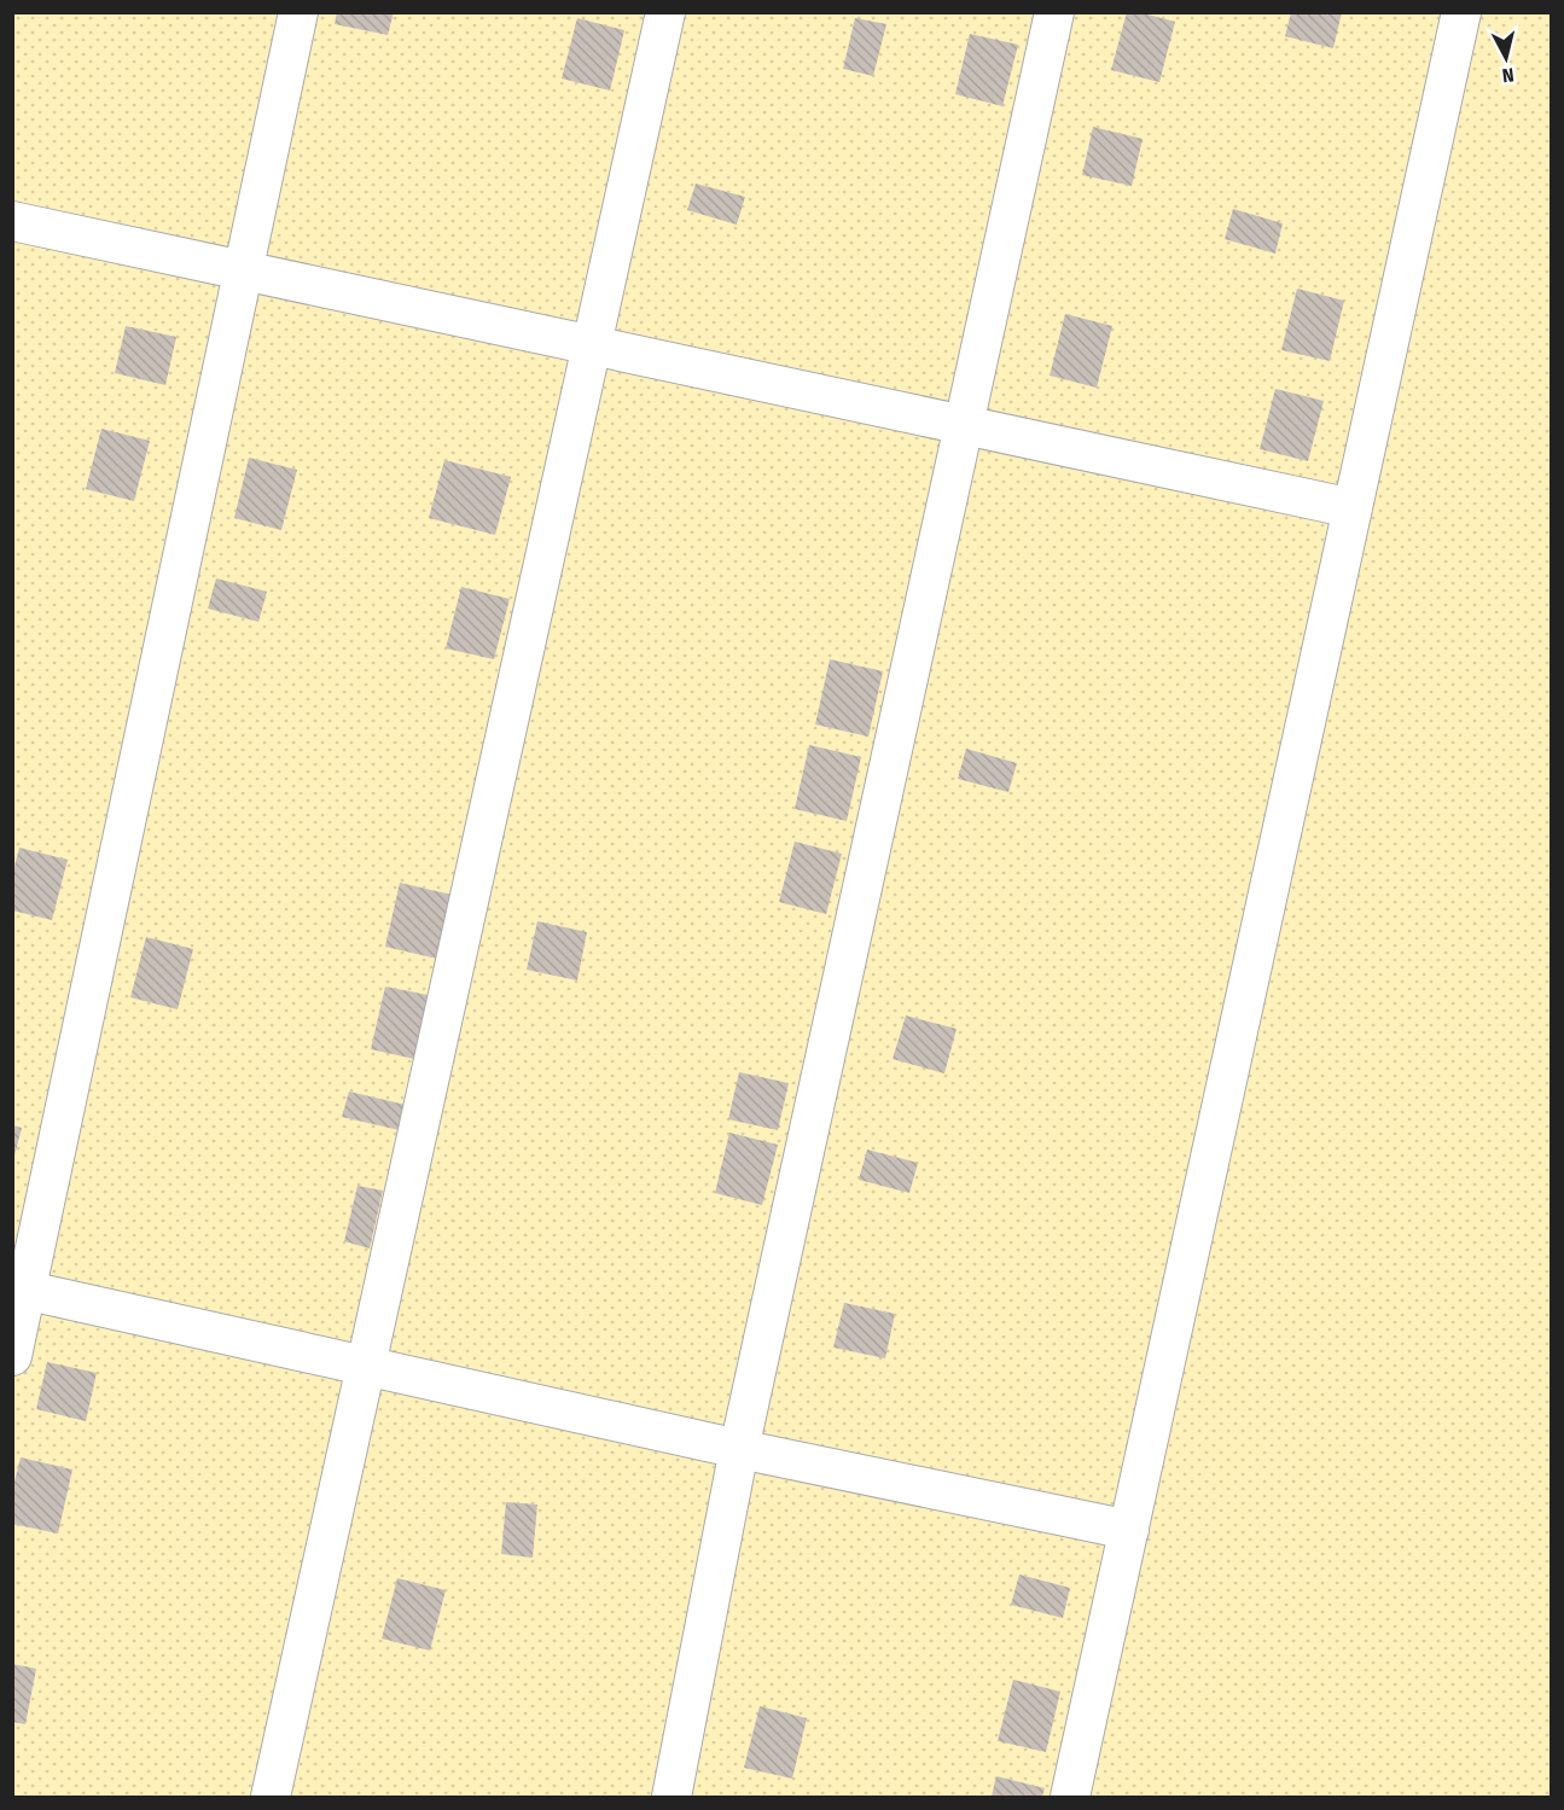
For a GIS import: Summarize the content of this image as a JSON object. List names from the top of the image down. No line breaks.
{"north":"bottom"}
